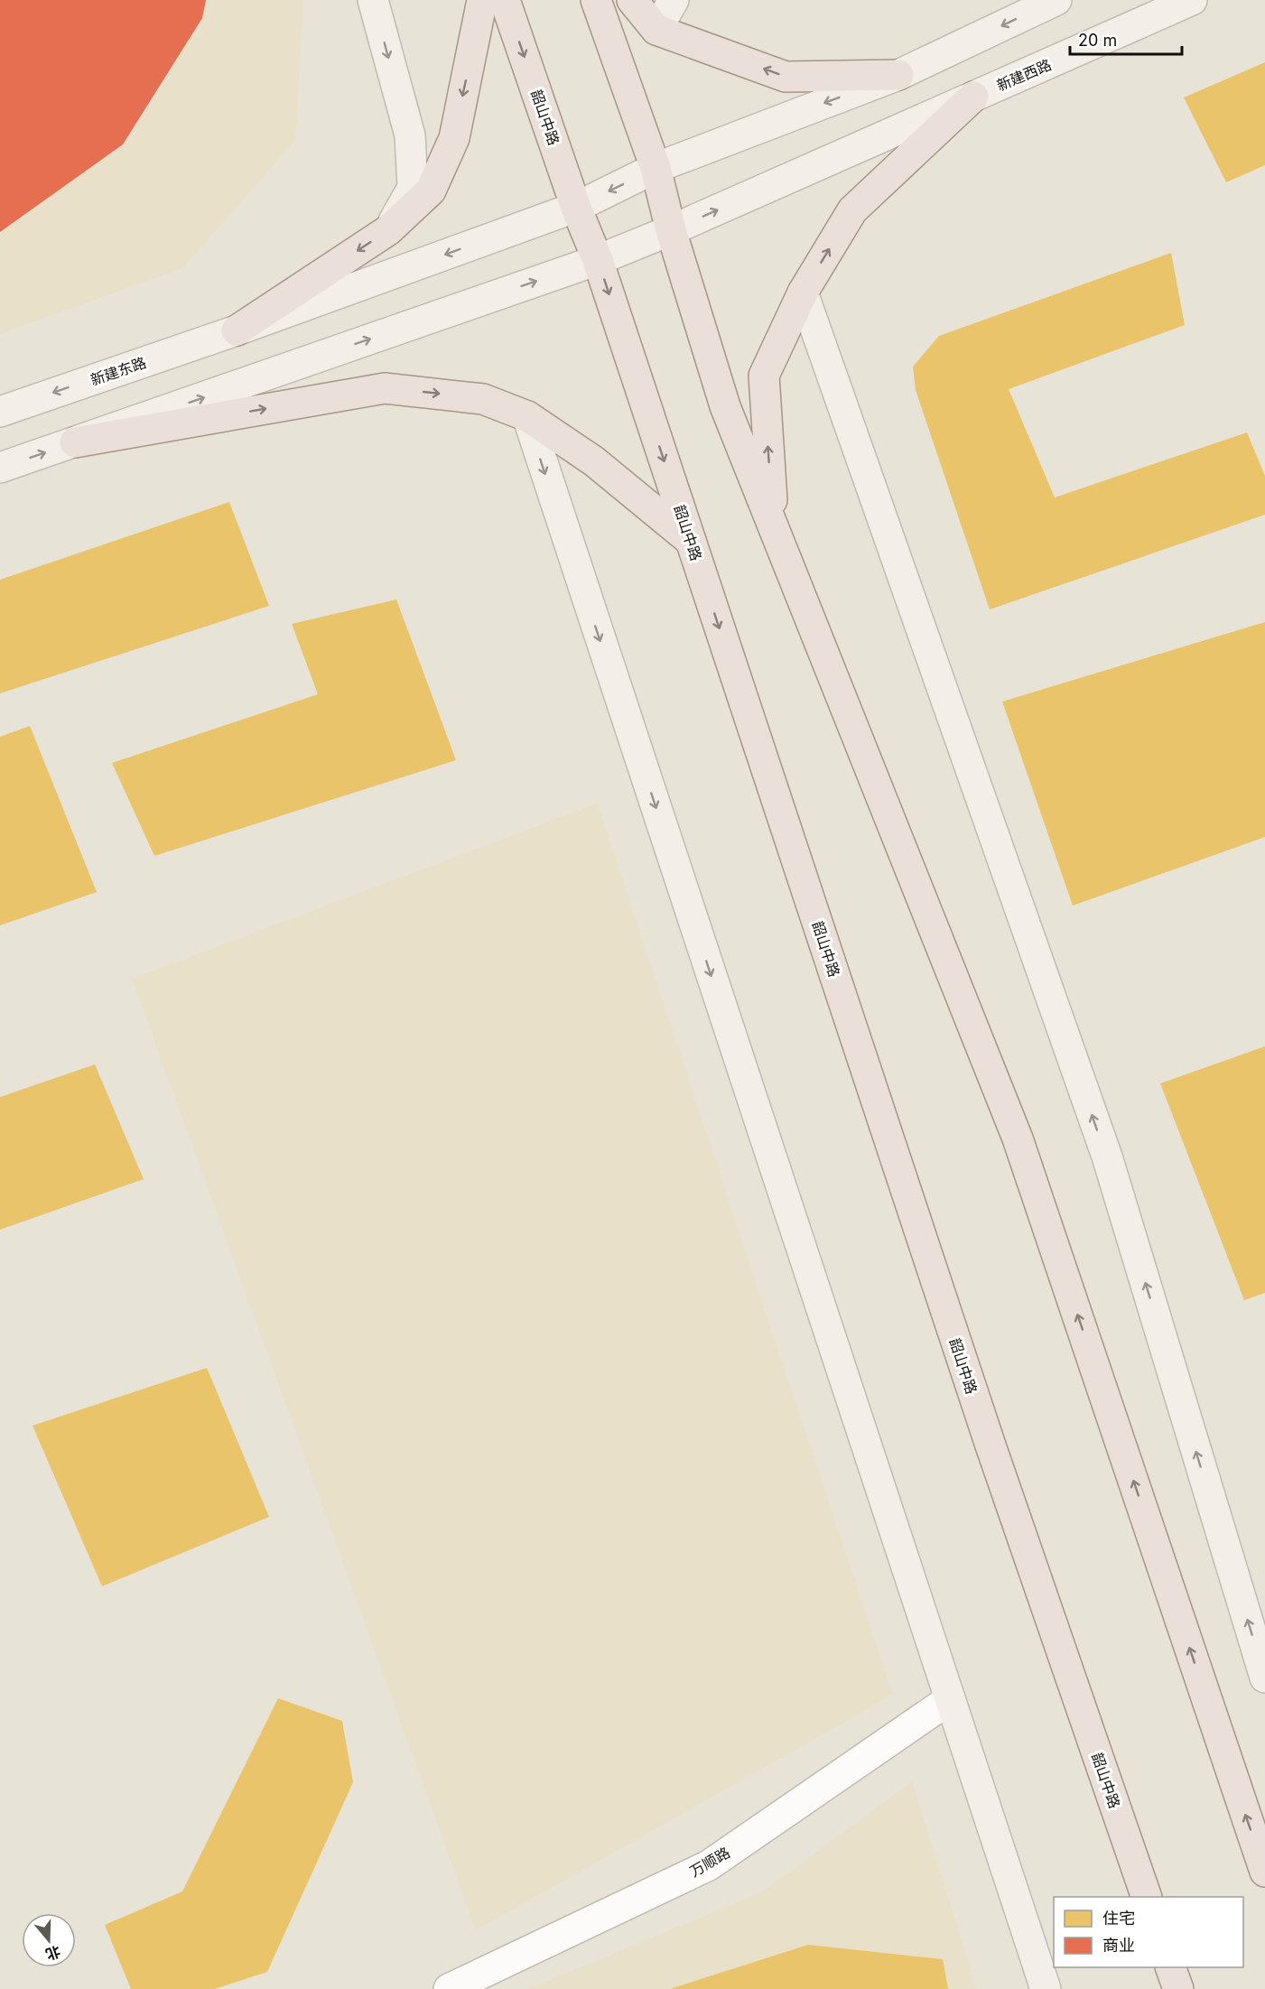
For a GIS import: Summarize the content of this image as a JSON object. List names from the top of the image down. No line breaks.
{"streets":{"main road":["韶山中路"],"street":["新建西路","新建东路","万顺路"]},"crossings":[["新建西路","韶山中路"],["韶山中路","新建东路"]],"one_way":["新建西路","新建东路"],"legend":["住宅","商业"],"scale_bar":"20 m","north":"bottom"}
